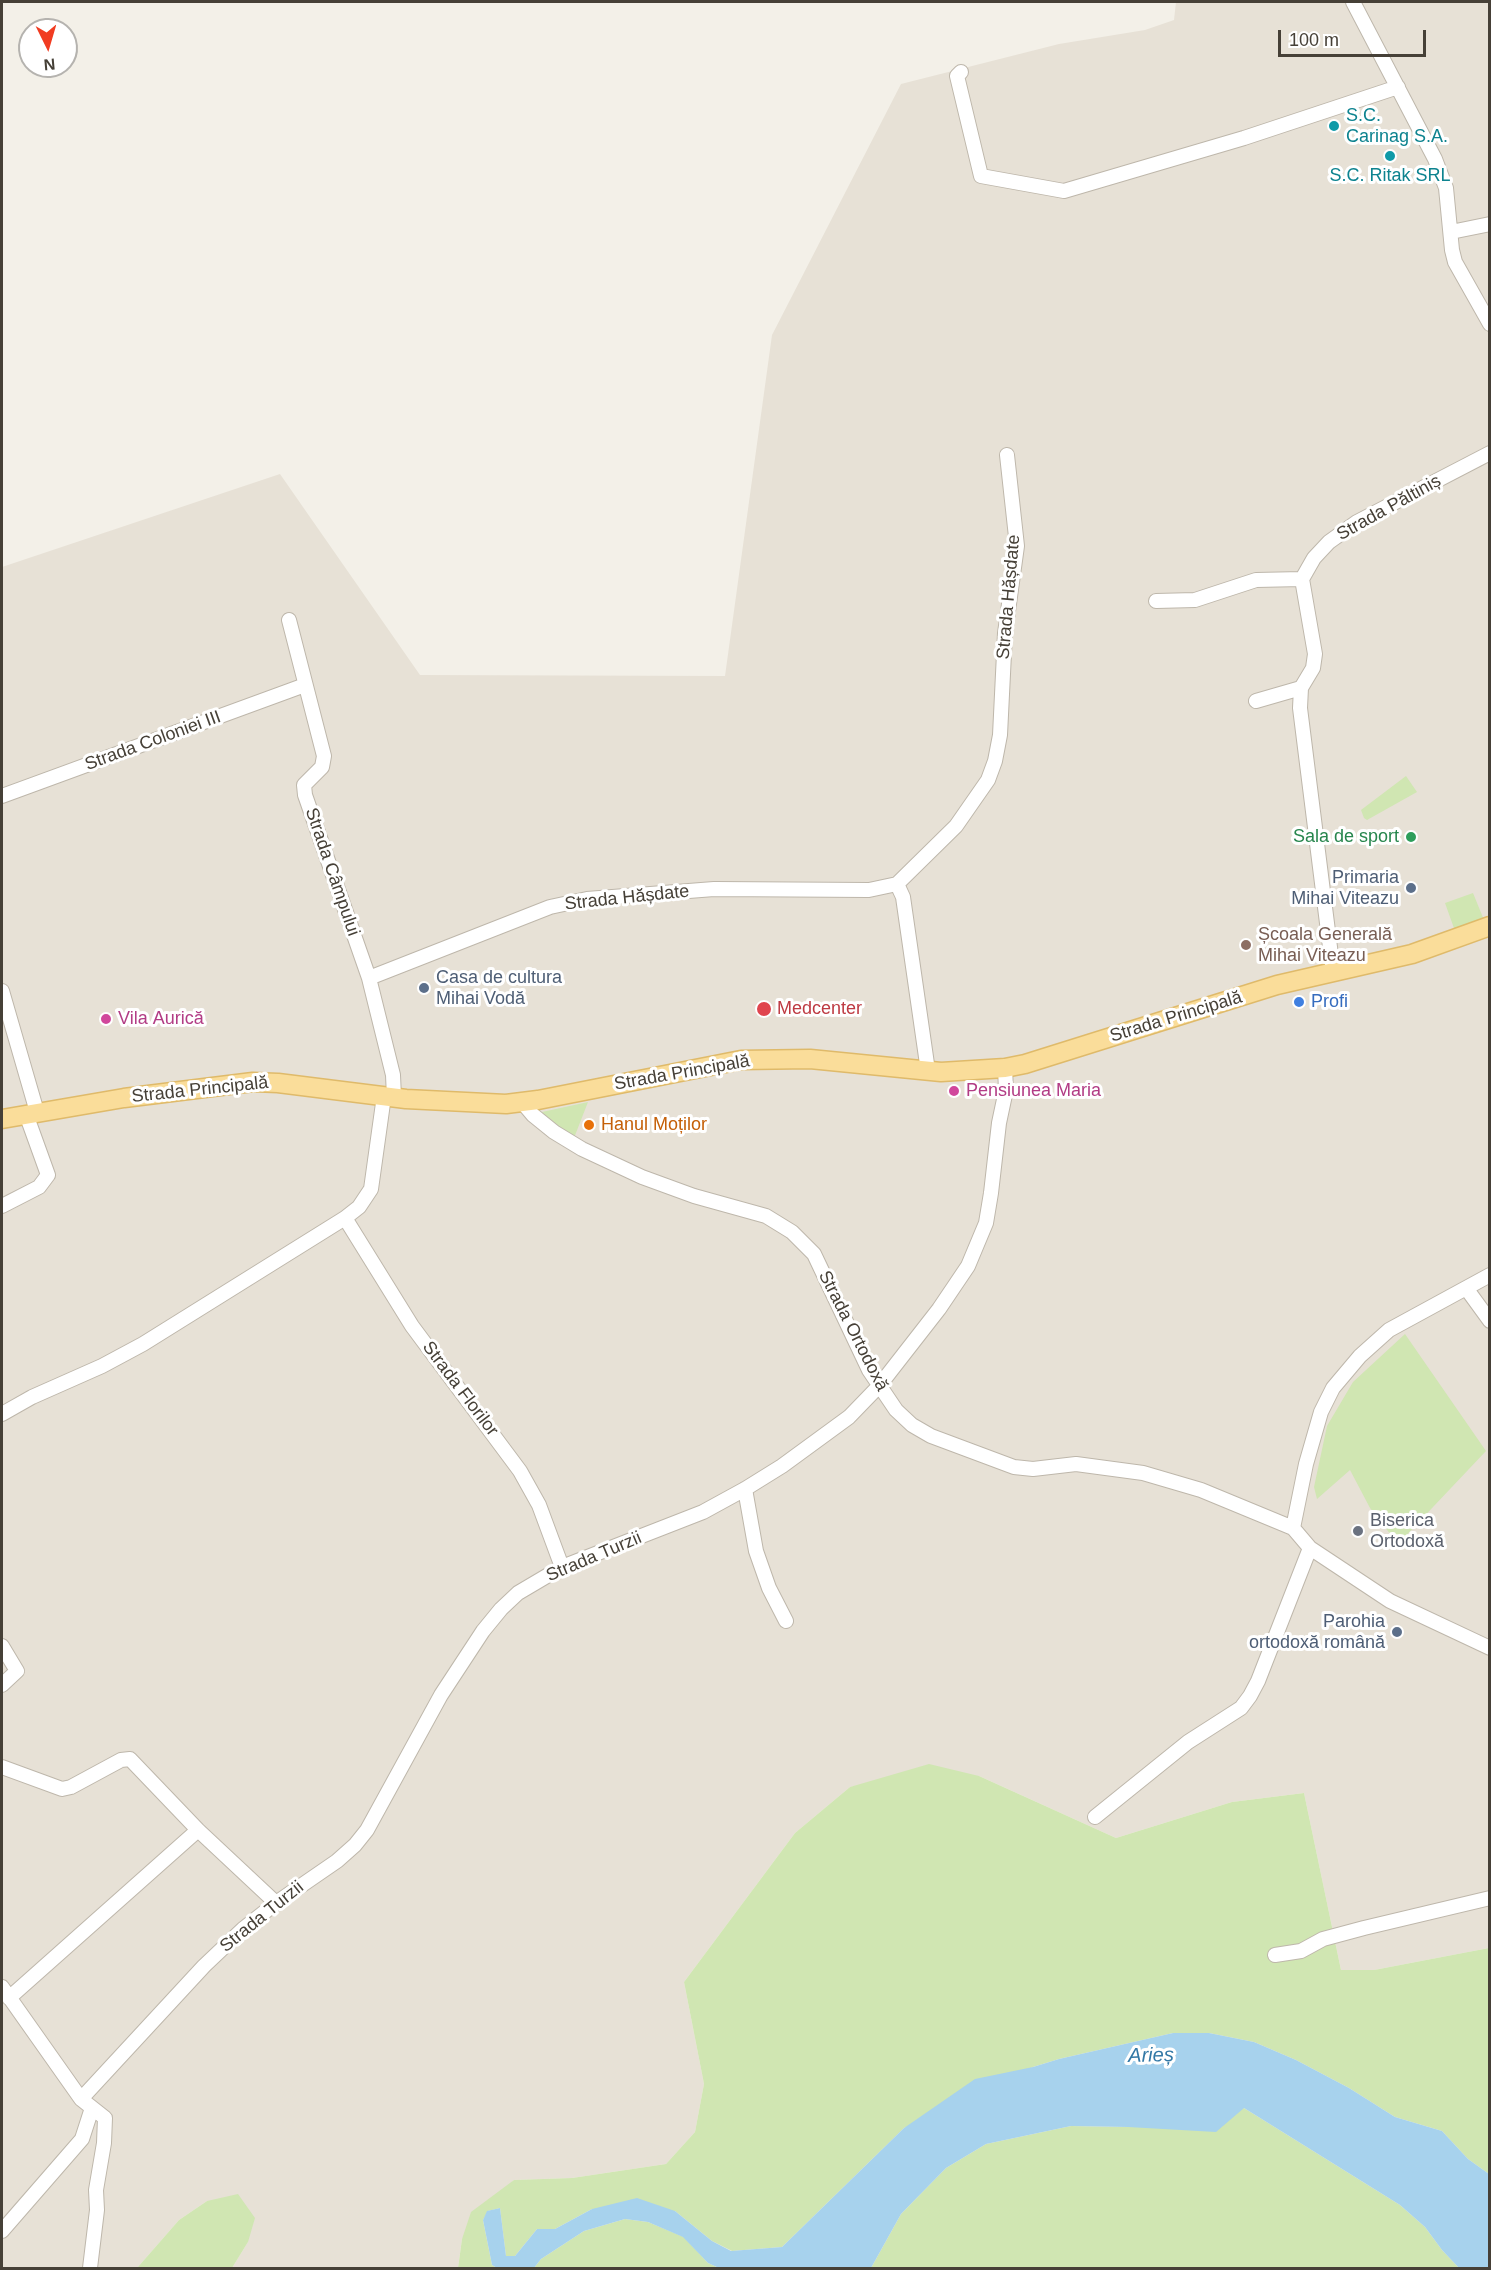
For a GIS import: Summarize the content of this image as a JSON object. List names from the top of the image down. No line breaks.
{"streets":{"main road":["Strada Principală"],"street":["Strada Păltiniș","Strada Hășdate","Strada Coloniei III","Strada Câmpului","Strada Ortodoxă","Strada Florilor","Strada Turzii"]},"crossings":[["Strada Hășdate","Strada Câmpului"],["Strada Coloniei III","Strada Câmpului"],["Strada Câmpului","Strada Principală"],["Strada Principală","Strada Ortodoxă"],["Strada Principală","Strada Turzii"],["Strada Ortodoxă","Strada Turzii"],["Strada Florilor","Strada Turzii"]],"water":["Arieș"],"places":["S.C. Carinag S.A.","S.C. Ritak SRL","Sala de sport","Primaria Mihai Viteazu","Școala Generală Mihai Viteazu","Casa de cultura Mihai Vodă","Profi","Medcenter","Vila Aurică","Pensiunea Maria","Hanul Moților","Biserica Ortodoxă","Parohia ortodoxă română"],"scale_bar":"100 m","north":"bottom"}
